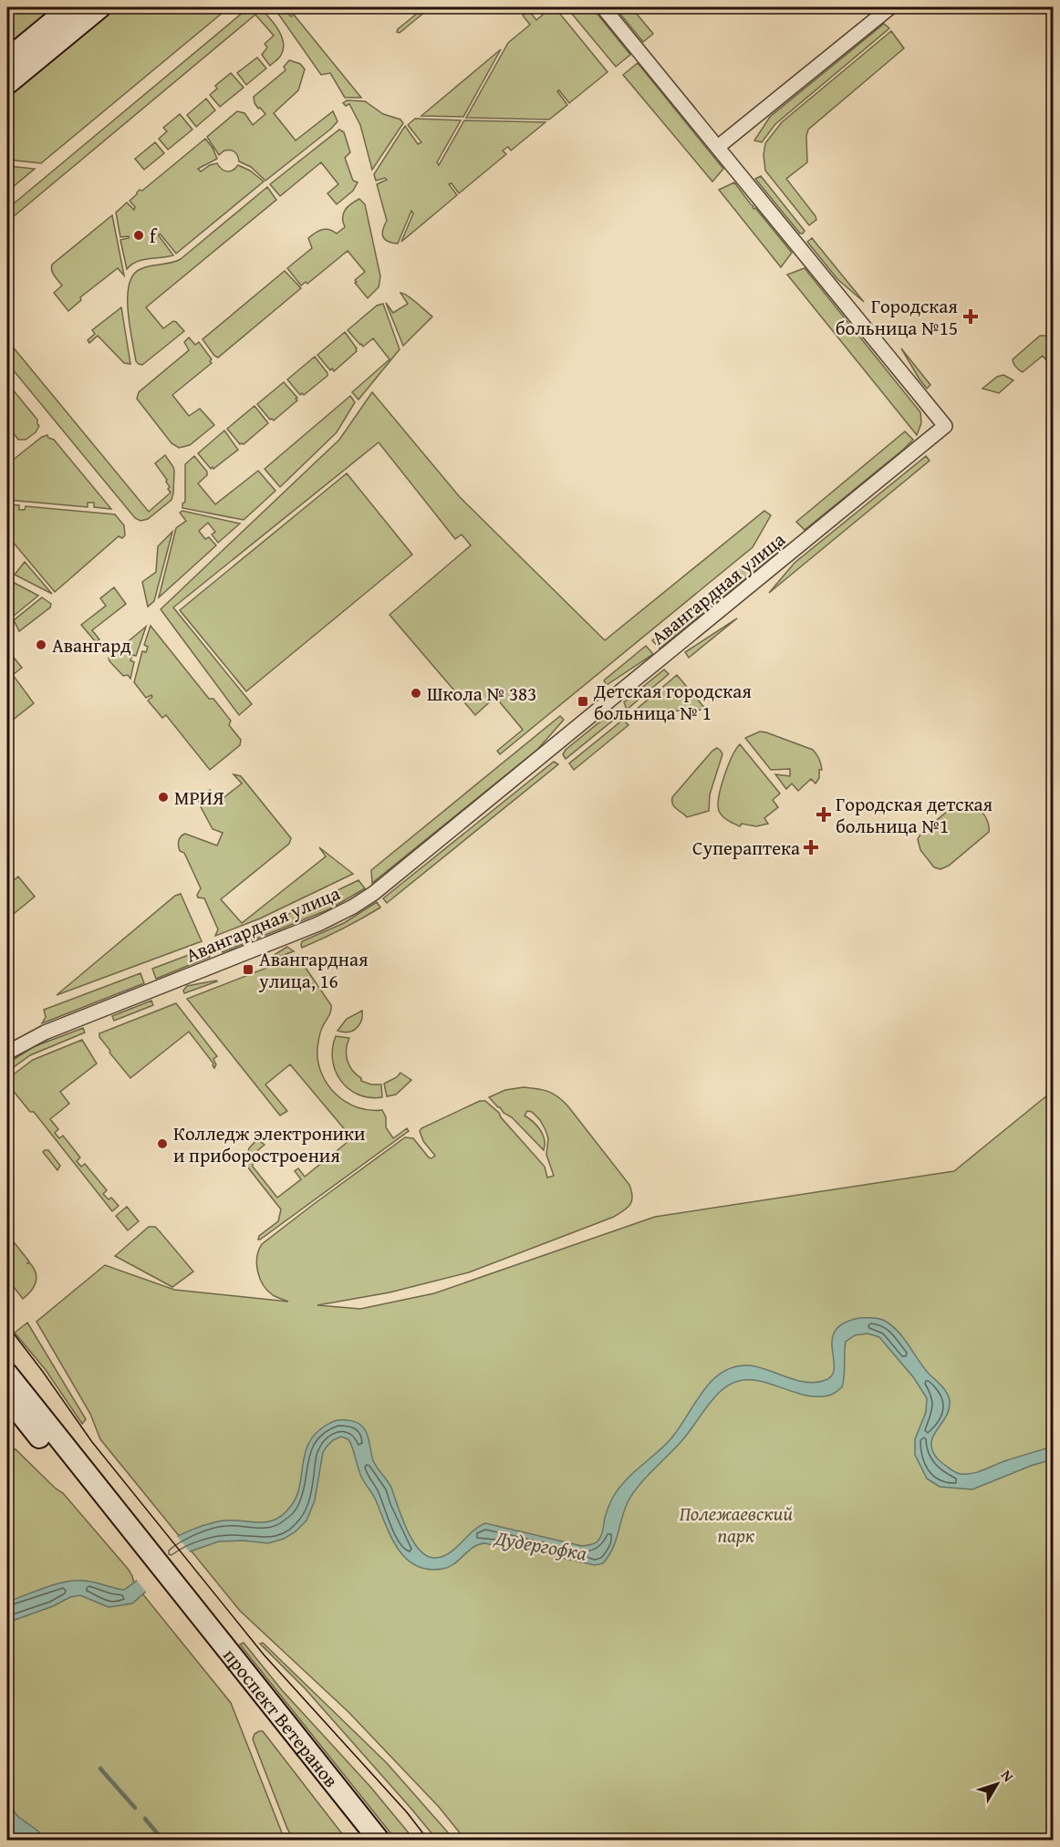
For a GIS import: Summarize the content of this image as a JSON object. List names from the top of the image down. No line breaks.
{"streets":{"main road":["проспект Ветеранов"],"street":["Авангардная улица"]},"water":["Дудергофка"],"parks":["Полежаевский парк"],"places":{"other":["f","Авангард","Школа № 383","МРИЯ","Колледж электроники и приборостроения"],"health":["Городская больница №15","Городская детская больница №1","Супераптека"],"transit":["Детская городская больница № 1","Авангардная улица, 16"]},"north":"top right"}
